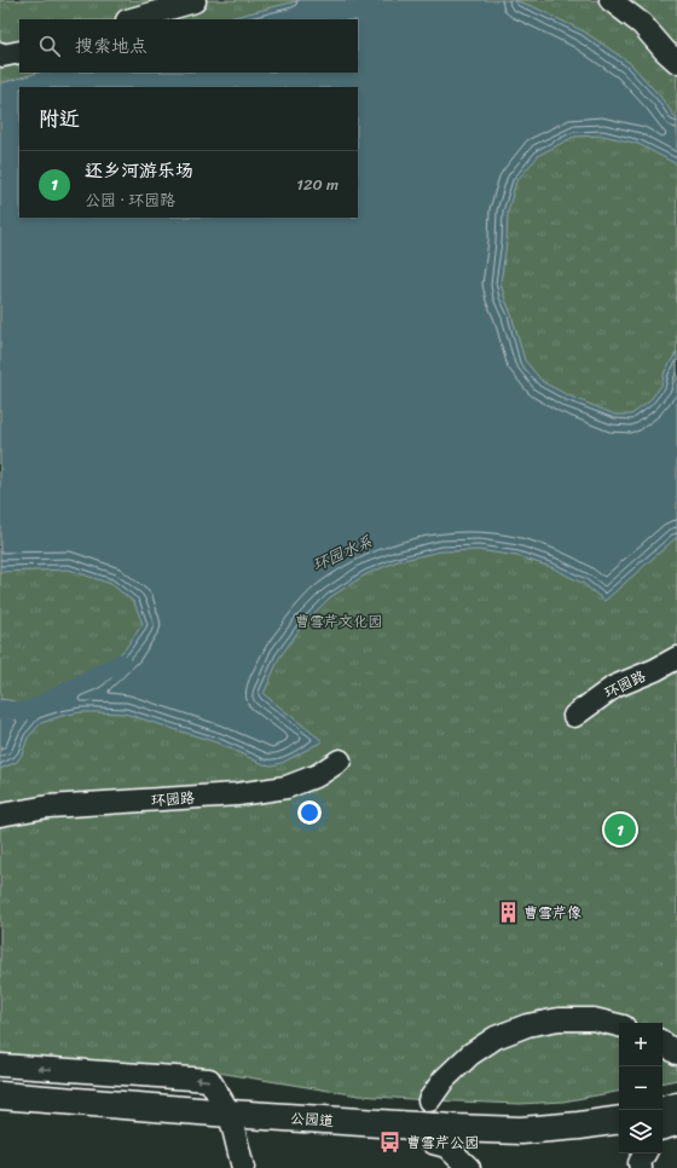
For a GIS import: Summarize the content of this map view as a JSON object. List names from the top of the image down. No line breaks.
{"streets":{"main road":["公园道"],"street":["环园路"]},"water":["环园水系"],"parks":["曹雪芹文化园"],"places":{"building":["曹雪芹像"],"bus stop":["曹雪芹公园"]},"page":{"search":"搜索地点","heading":"附近","list":[{"mark":"1","name":"还乡河游乐场","note":"公园 · 环园路","value":"120 m"}],"pins":"1","map_buttons":["+","−"]}}
